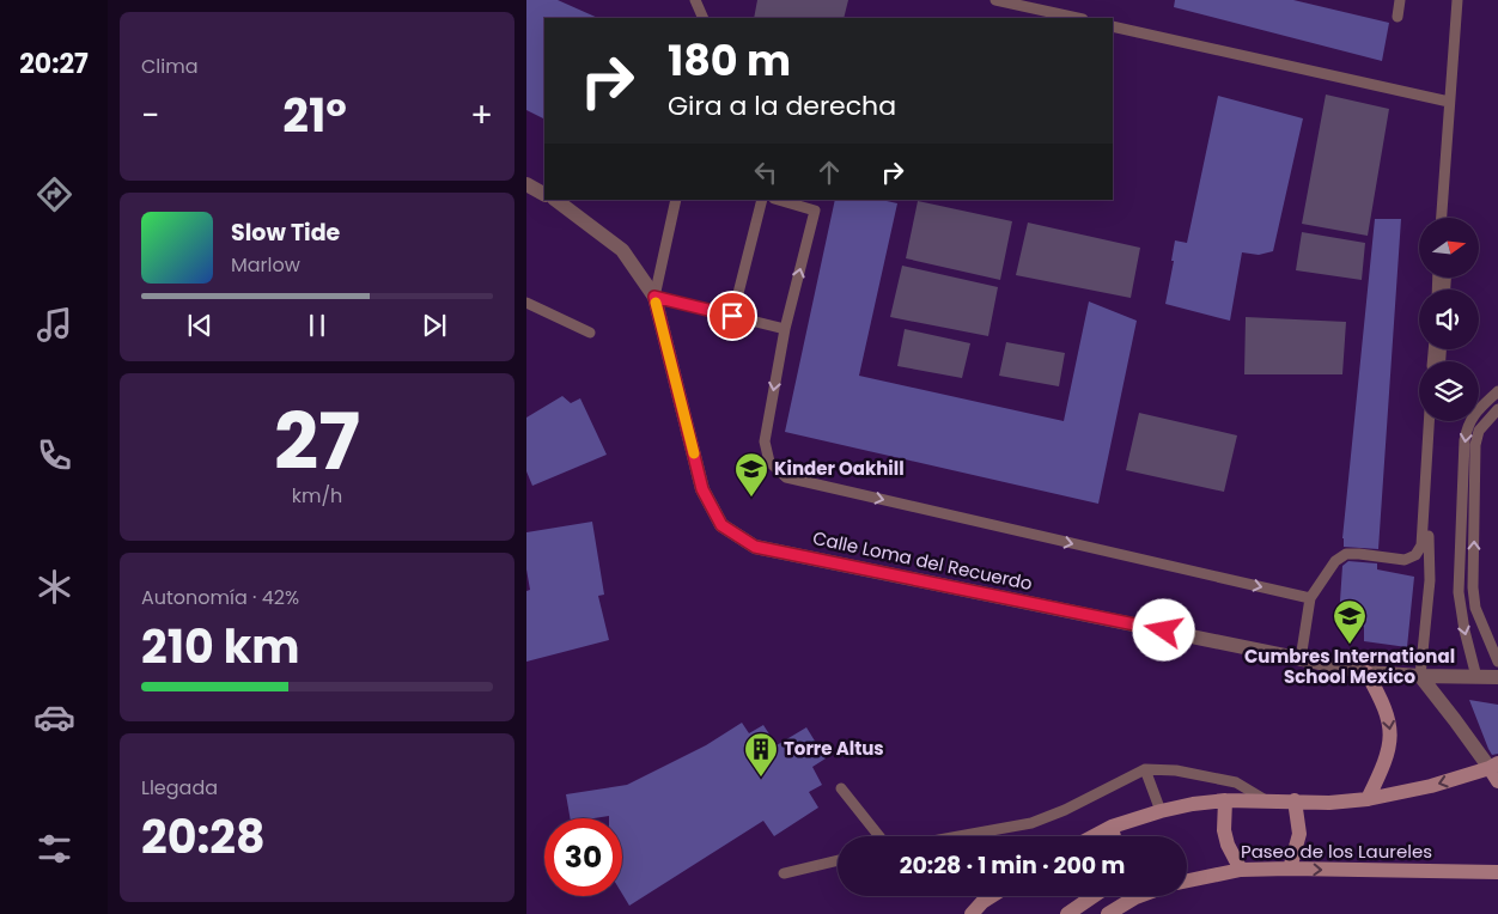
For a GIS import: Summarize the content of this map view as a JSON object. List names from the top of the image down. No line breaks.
{"streets":{"main road":["Paseo de los Laureles"],"street":["Calle Loma del Recuerdo"]},"places":{"school or university":["Kinder Oakhill","Cumbres International School Mexico"],"building":["Torre Altus"]},"north":"right","page":{"tabs":"20:27","tile":["Clima",["27","km/h"],["Autonomía · 42%","210 km"],["Llegada","20:28"]],"turn":["180 m","Gira a la derecha"],"heat":["−","21°","+"],"song":["Slow Tide","Marlow"],"limit":"30","trip":"20:28 · 1 min · 200 m"}}
